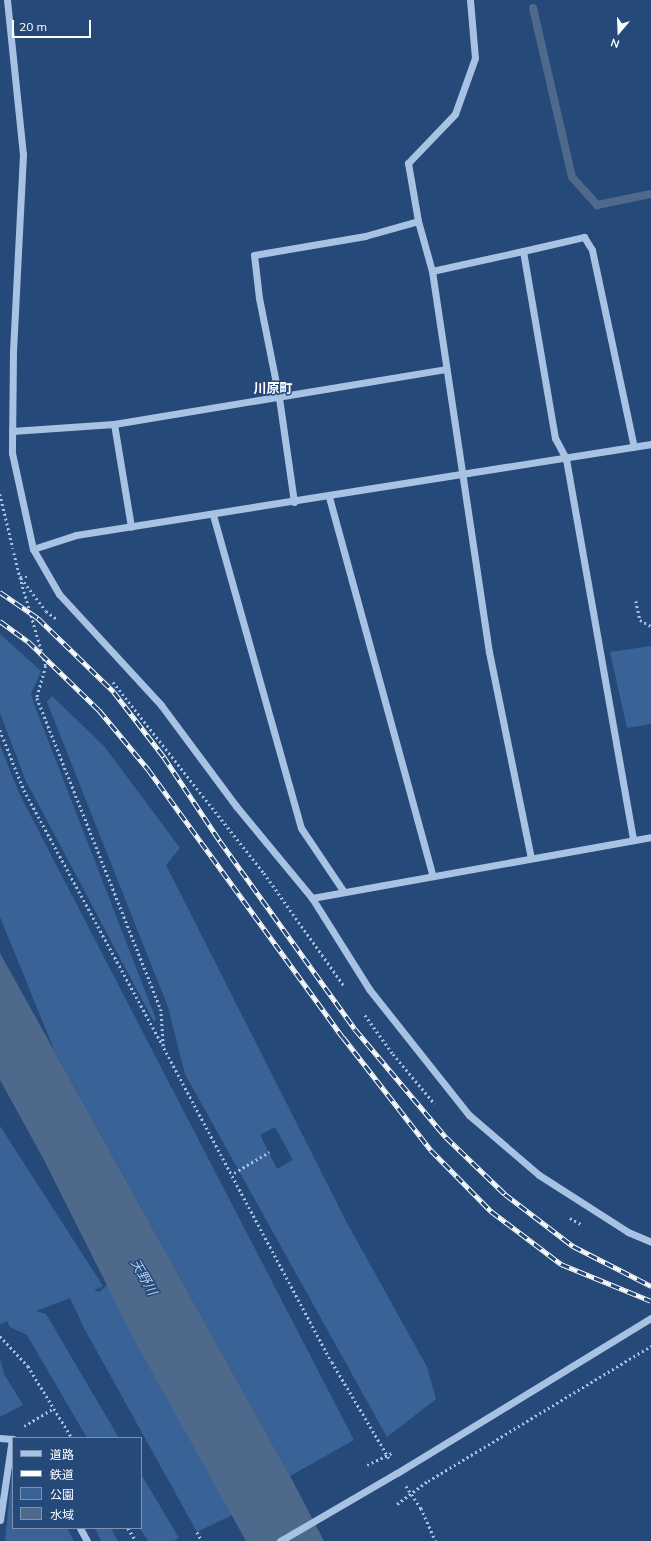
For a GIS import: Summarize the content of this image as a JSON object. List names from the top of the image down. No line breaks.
{"districts":["川原町"],"water":["天野川"],"legend":["道路","鉄道","公園","水域"],"scale_bar":"20 m","north":"bottom"}
